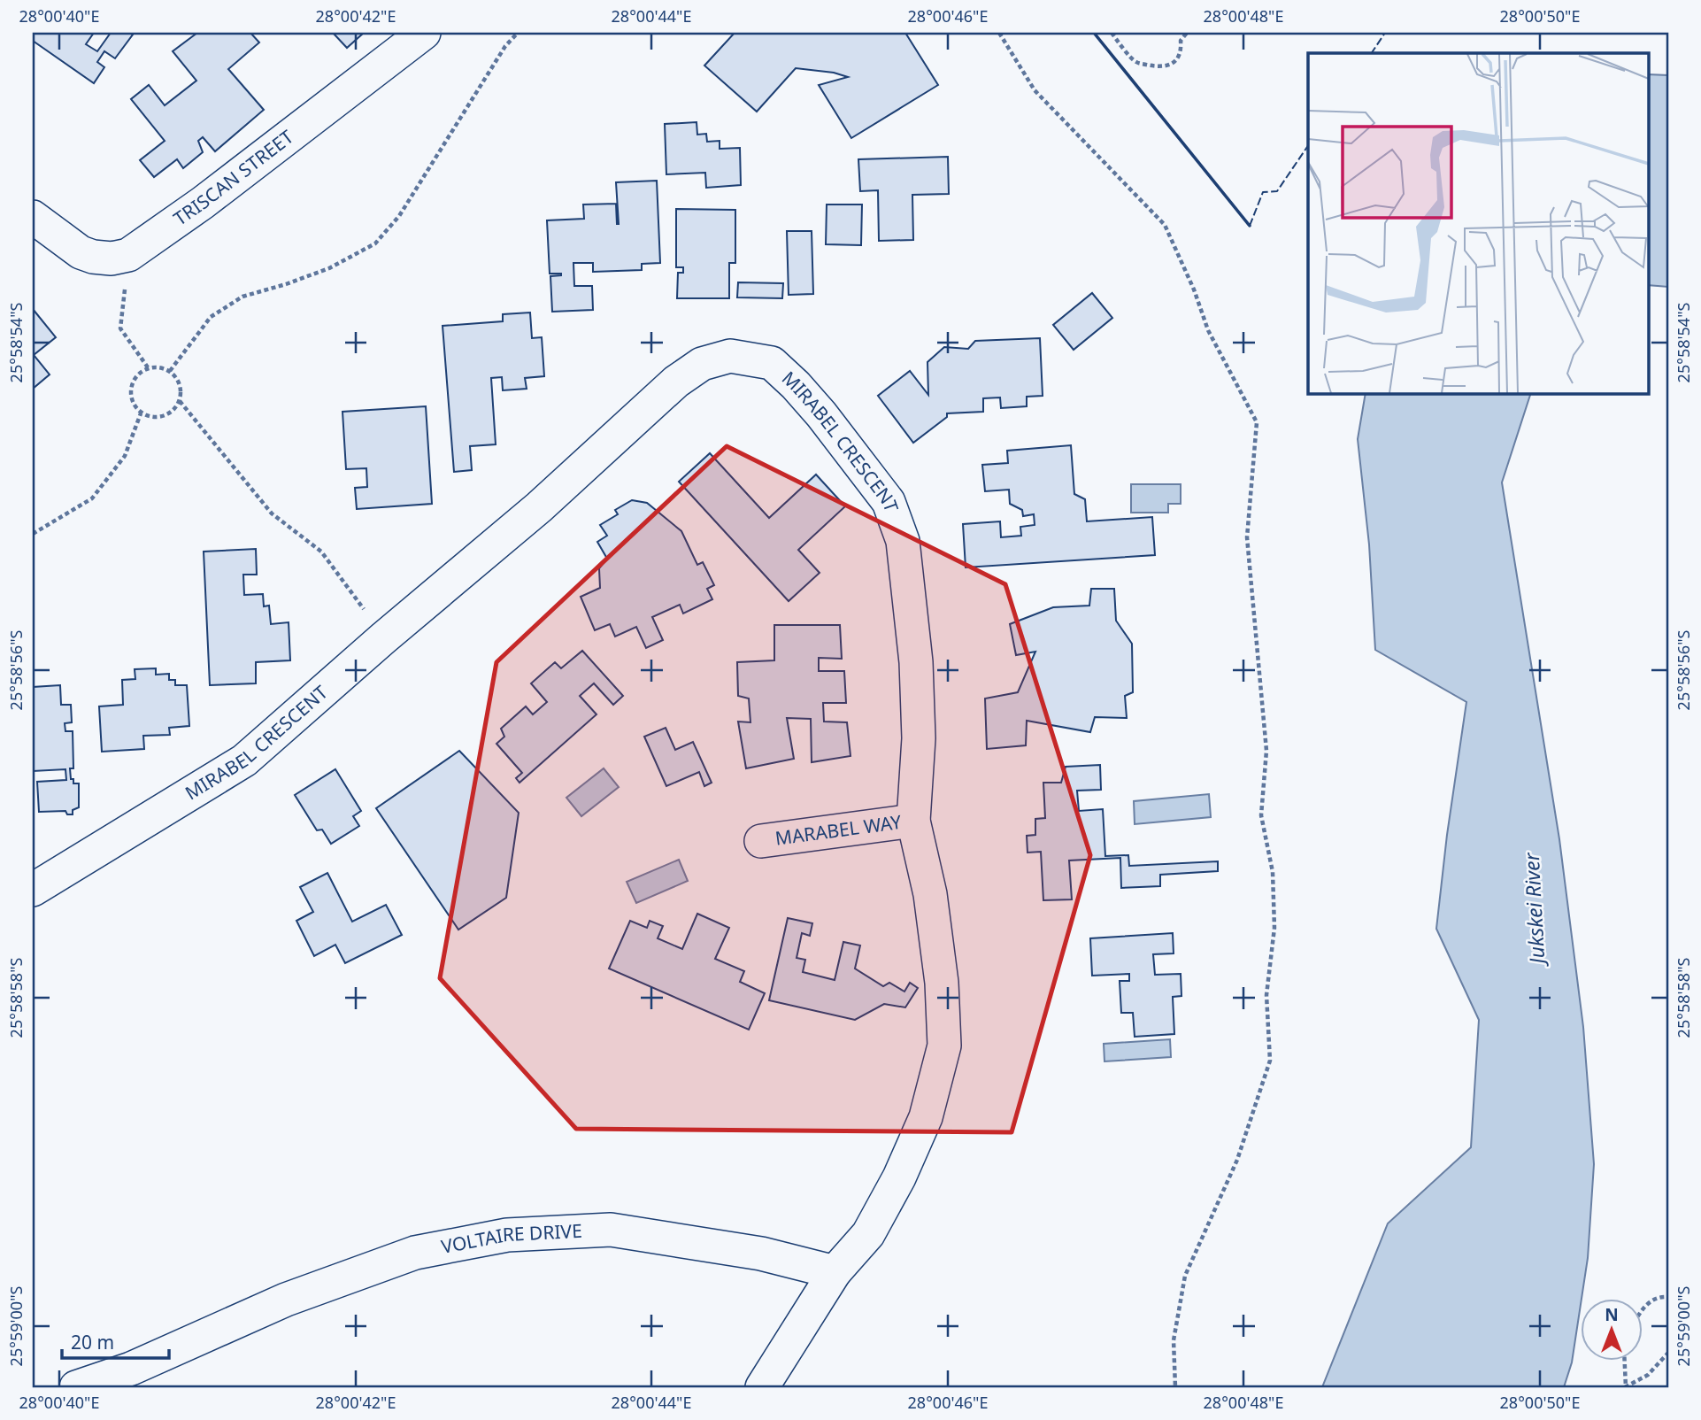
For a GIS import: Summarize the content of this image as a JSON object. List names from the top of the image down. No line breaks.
{"streets":{"street":["TRISCAN STREET","MIRABEL CRESCENT","MARABEL WAY","VOLTAIRE DRIVE"]},"crossings":[["MIRABEL CRESCENT","MARABEL WAY"],["MIRABEL CRESCENT","VOLTAIRE DRIVE"]],"water":["Jukskei River"],"scale_bar":"20 m","north":"top","coordinates":["28°00'40\"E","28°00'42\"E","28°00'44\"E","28°00'46\"E","28°00'48\"E","28°00'50\"E","25°58'54\"S","25°58'56\"S","25°58'58\"S","25°59'00\"S"]}
